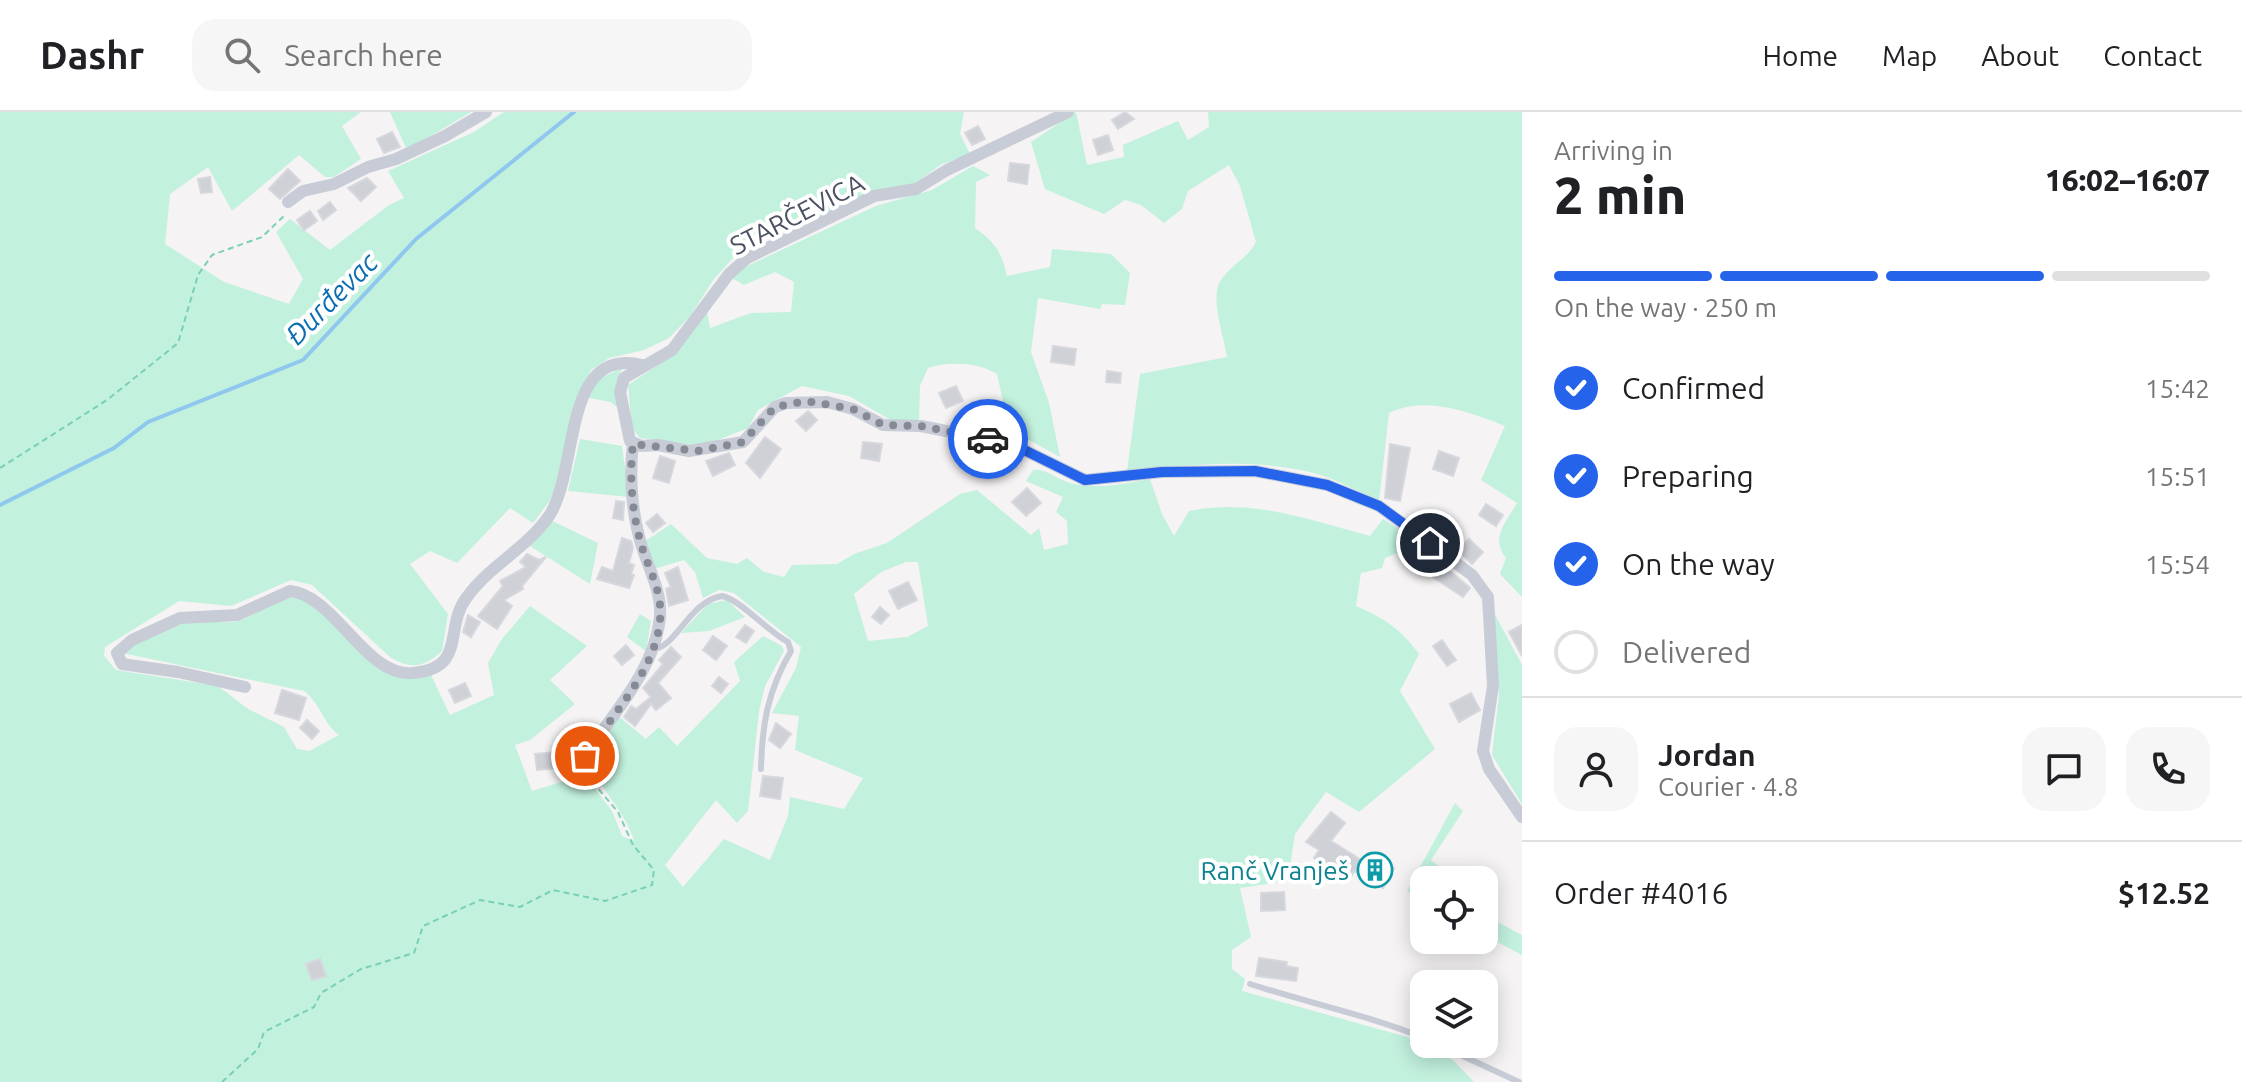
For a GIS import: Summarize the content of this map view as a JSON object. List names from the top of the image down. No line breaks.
{"streets":{"street":["STARČEVICA"]},"water":["Đurđevac"],"places":{"building":["Ranč Vranješ"]},"page":{"header":"Dashr","search":"Search here","nav":["Home","Map","About","Contact"],"heading":["2 min","Arriving in","16:02–16:07"],"panel":["Jordan","Courier · 4.8","Order #4016","$12.52"],"bar":"On the way · 250 m","list":[["Confirmed","15:42"],["Preparing","15:51"],["On the way","15:54"],"Delivered"]}}
